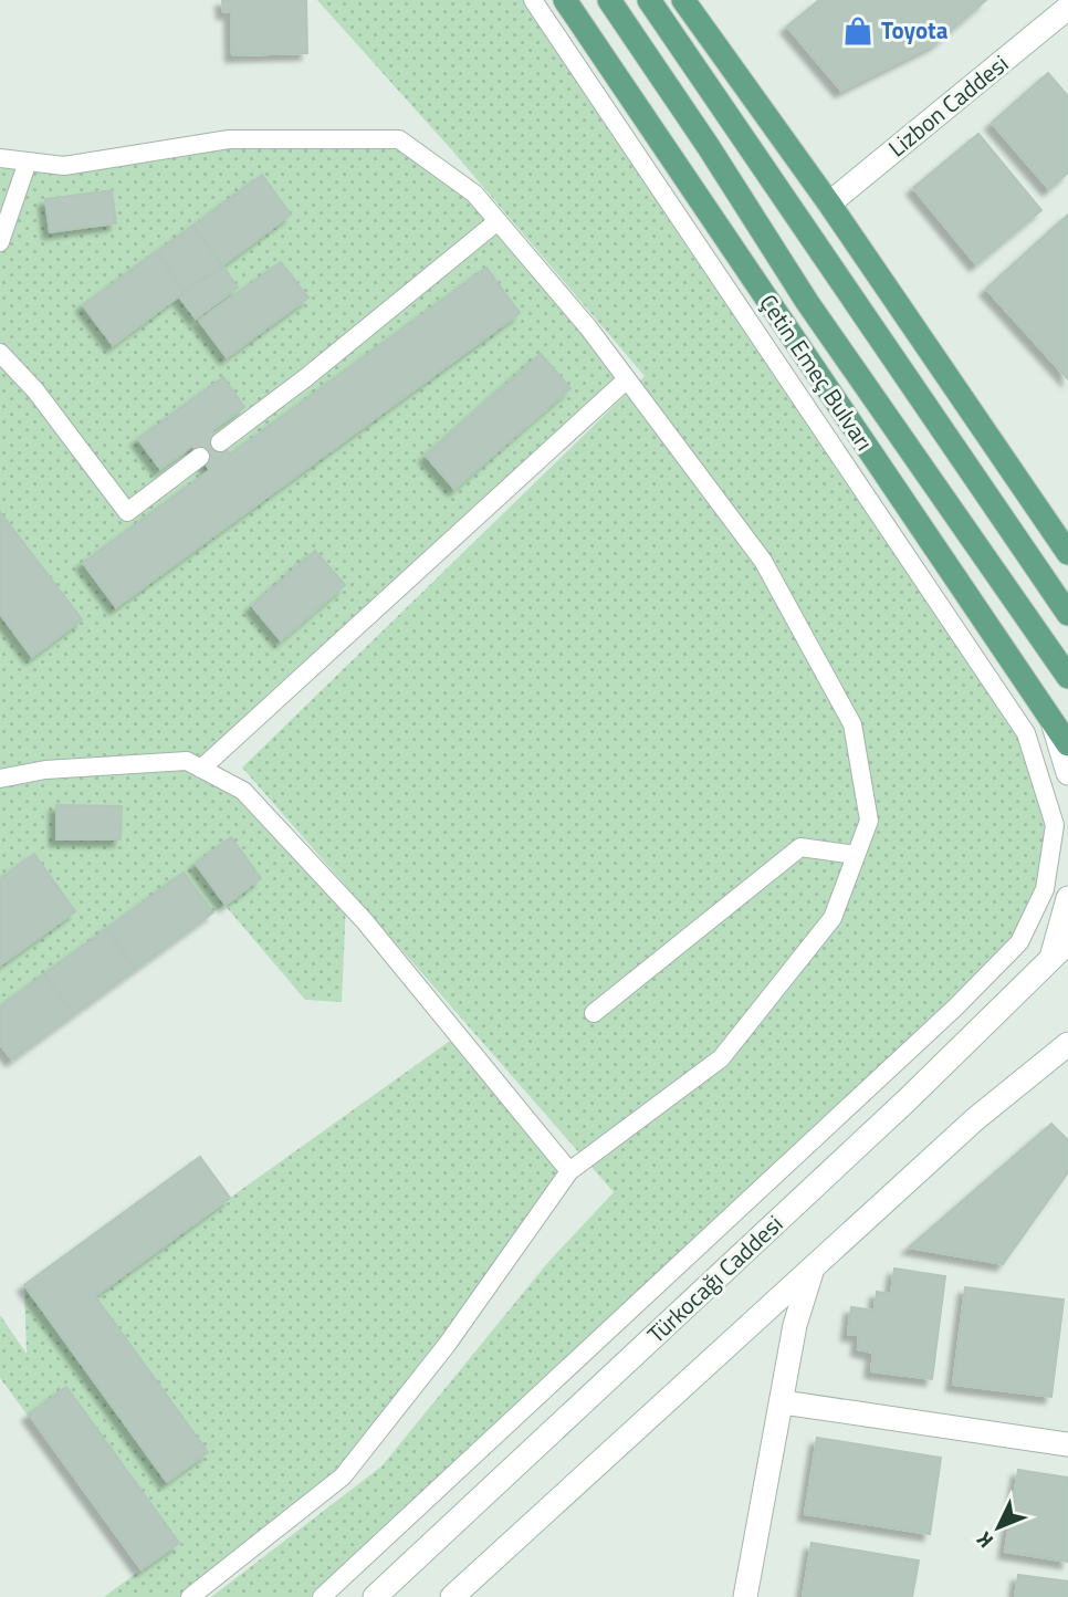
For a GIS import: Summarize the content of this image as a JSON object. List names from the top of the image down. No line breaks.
{"streets":{"main road":["Lizbon Caddesi","Çetin Emeç Bulvarı","Türkocağı Caddesi"]},"places":{"shop":["Toyota"]},"north":"bottom left"}
